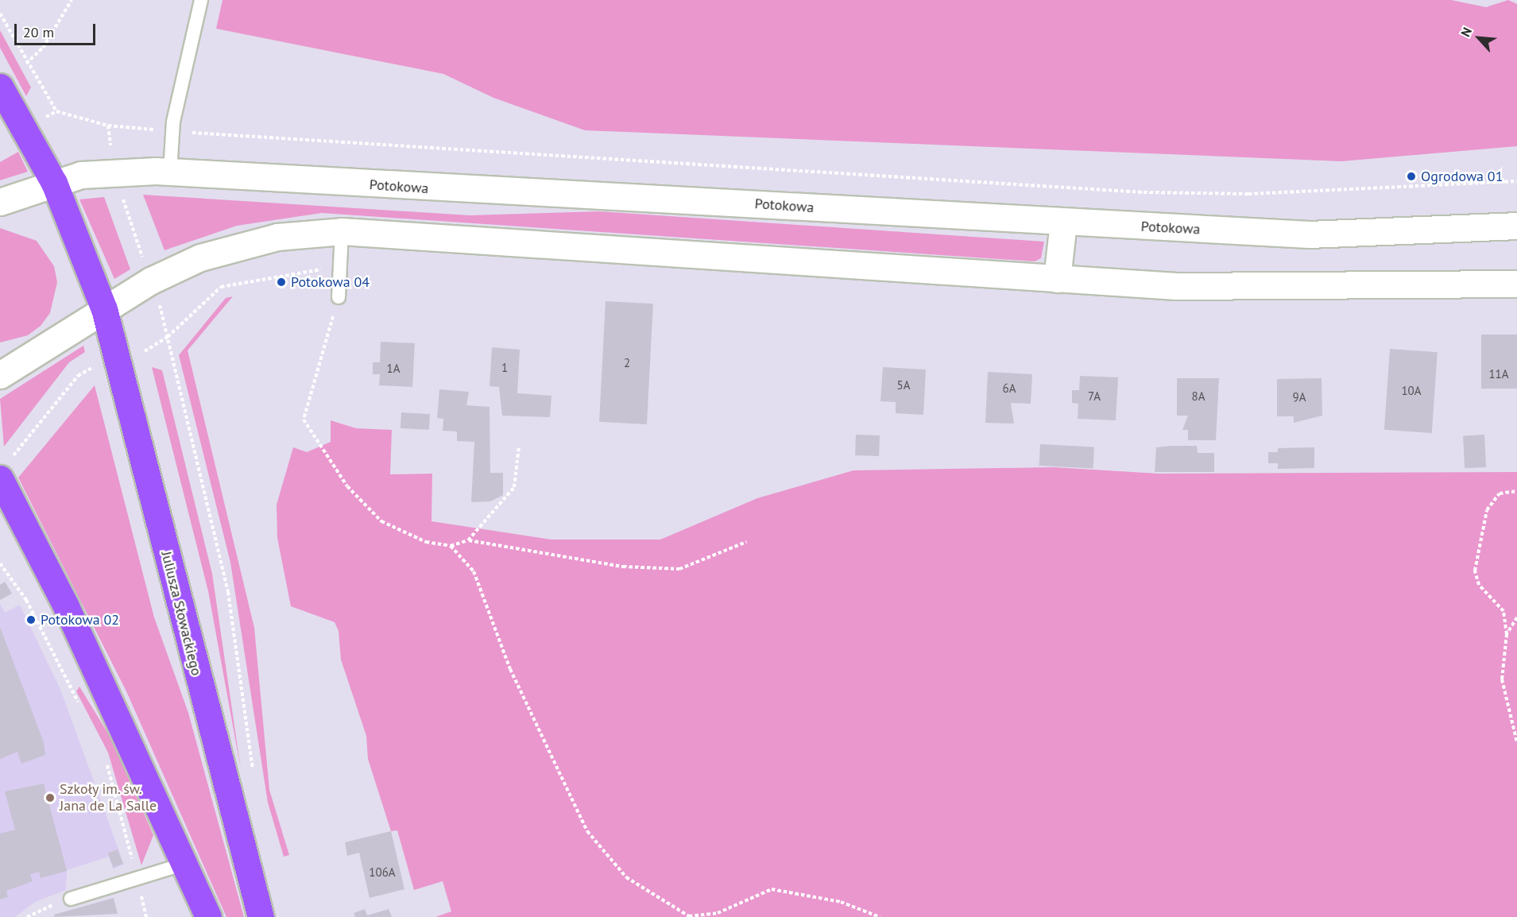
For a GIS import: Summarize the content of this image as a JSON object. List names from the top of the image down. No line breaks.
{"streets":{"main road":["Potokowa","Juliusza Słowackiego"]},"crossings":[["Potokowa","Juliusza Słowackiego"]],"places":["Ogrodowa 01","Potokowa 04","Potokowa 02","Szkoły im. św. Jana de La Salle"],"house_numbers":["2","1","1A","11A","5A","6A","10A","7A","8A","9A","106A"],"scale_bar":"20 m","north":"top left"}
